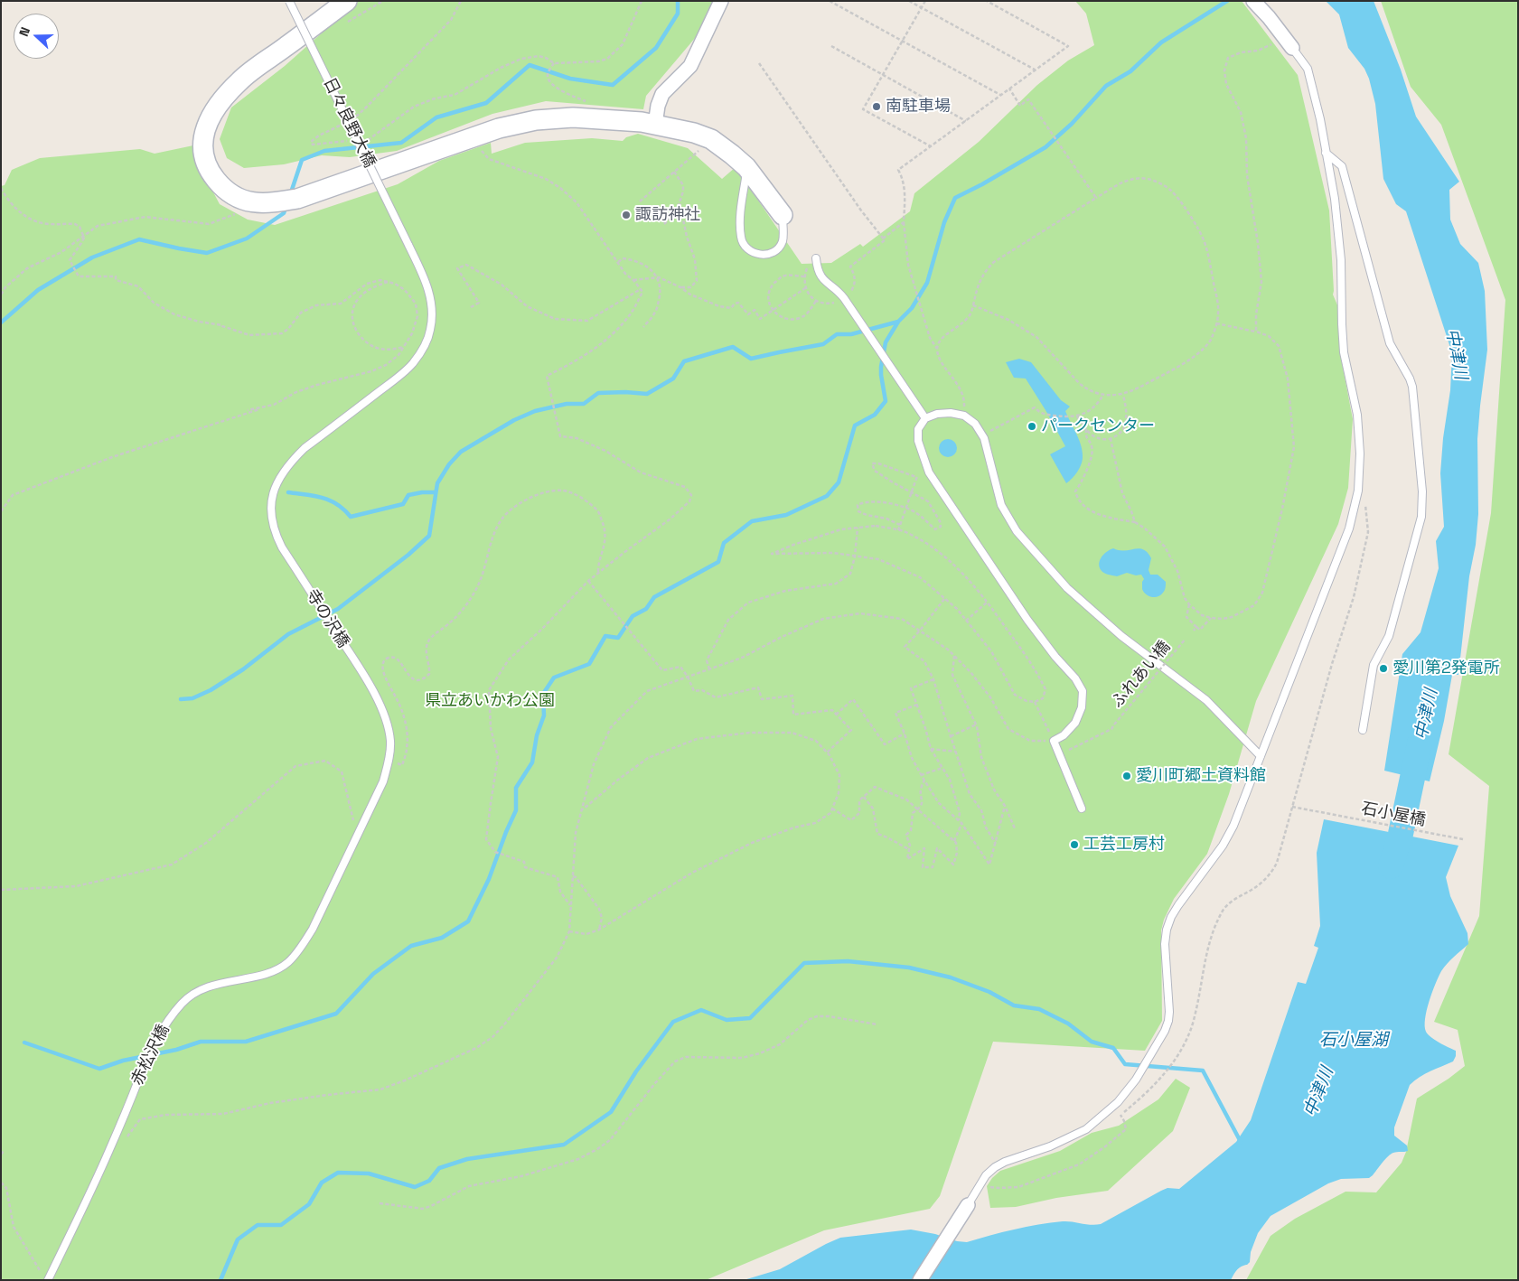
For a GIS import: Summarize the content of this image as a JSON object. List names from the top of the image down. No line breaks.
{"streets":{"lane":["日々良野大橋","寺の沢橋","赤松沢橋"],"path":["ふれあい橋","石小屋橋"]},"crossings":[["日々良野大橋","寺の沢橋"],["寺の沢橋","赤松沢橋"]],"water":["中津川","石小屋湖"],"parks":["県立あいかわ公園"],"places":["南駐車場","諏訪神社","パークセンター","愛川第2発電所","愛川町郷土資料館","工芸工房村"],"north":"left"}
